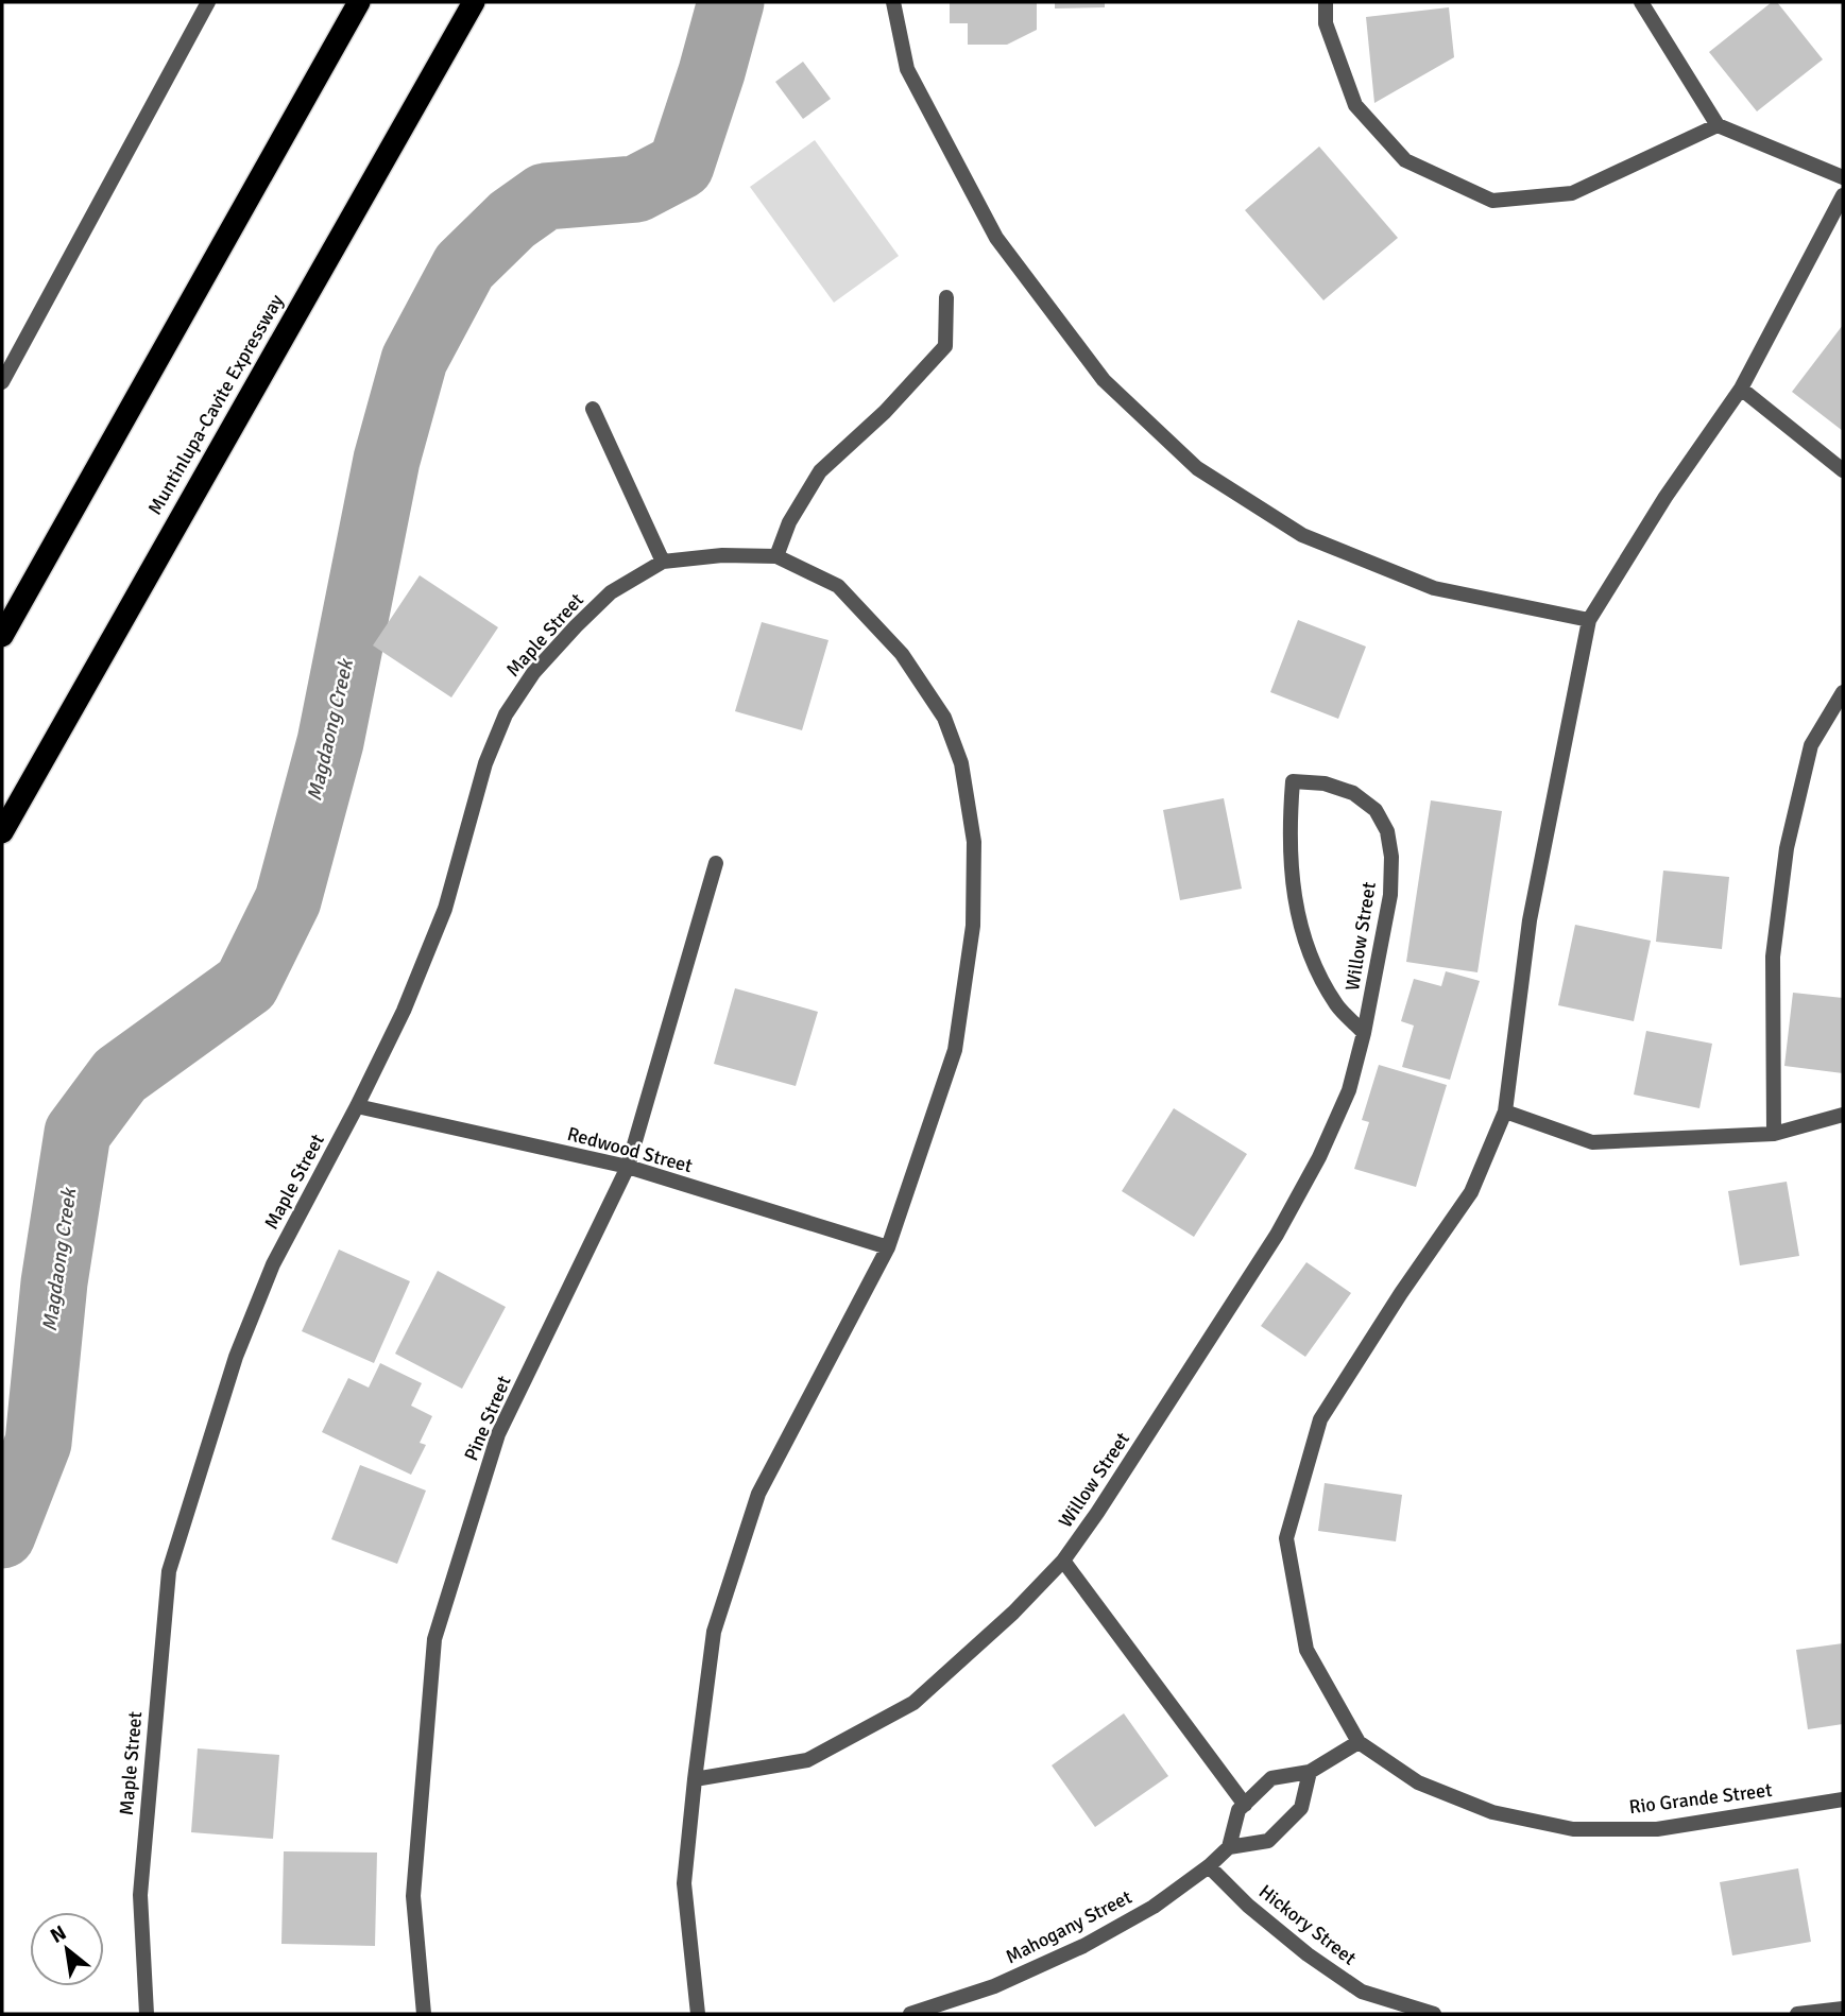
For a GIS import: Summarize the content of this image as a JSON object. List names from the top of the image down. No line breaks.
{"streets":{"highway":["Muntinlupa-Cavite Expressway"],"street":["Maple Street","Willow Street","Redwood Street","Pine Street","Rio Grande Street","Hickory Street","Mahogany Street"]},"crossings":[["Maple Street","Redwood Street"],["Redwood Street","Pine Street"],["Hickory Street","Mahogany Street"]],"water":["Magdaong Creek"],"north":"top left"}
